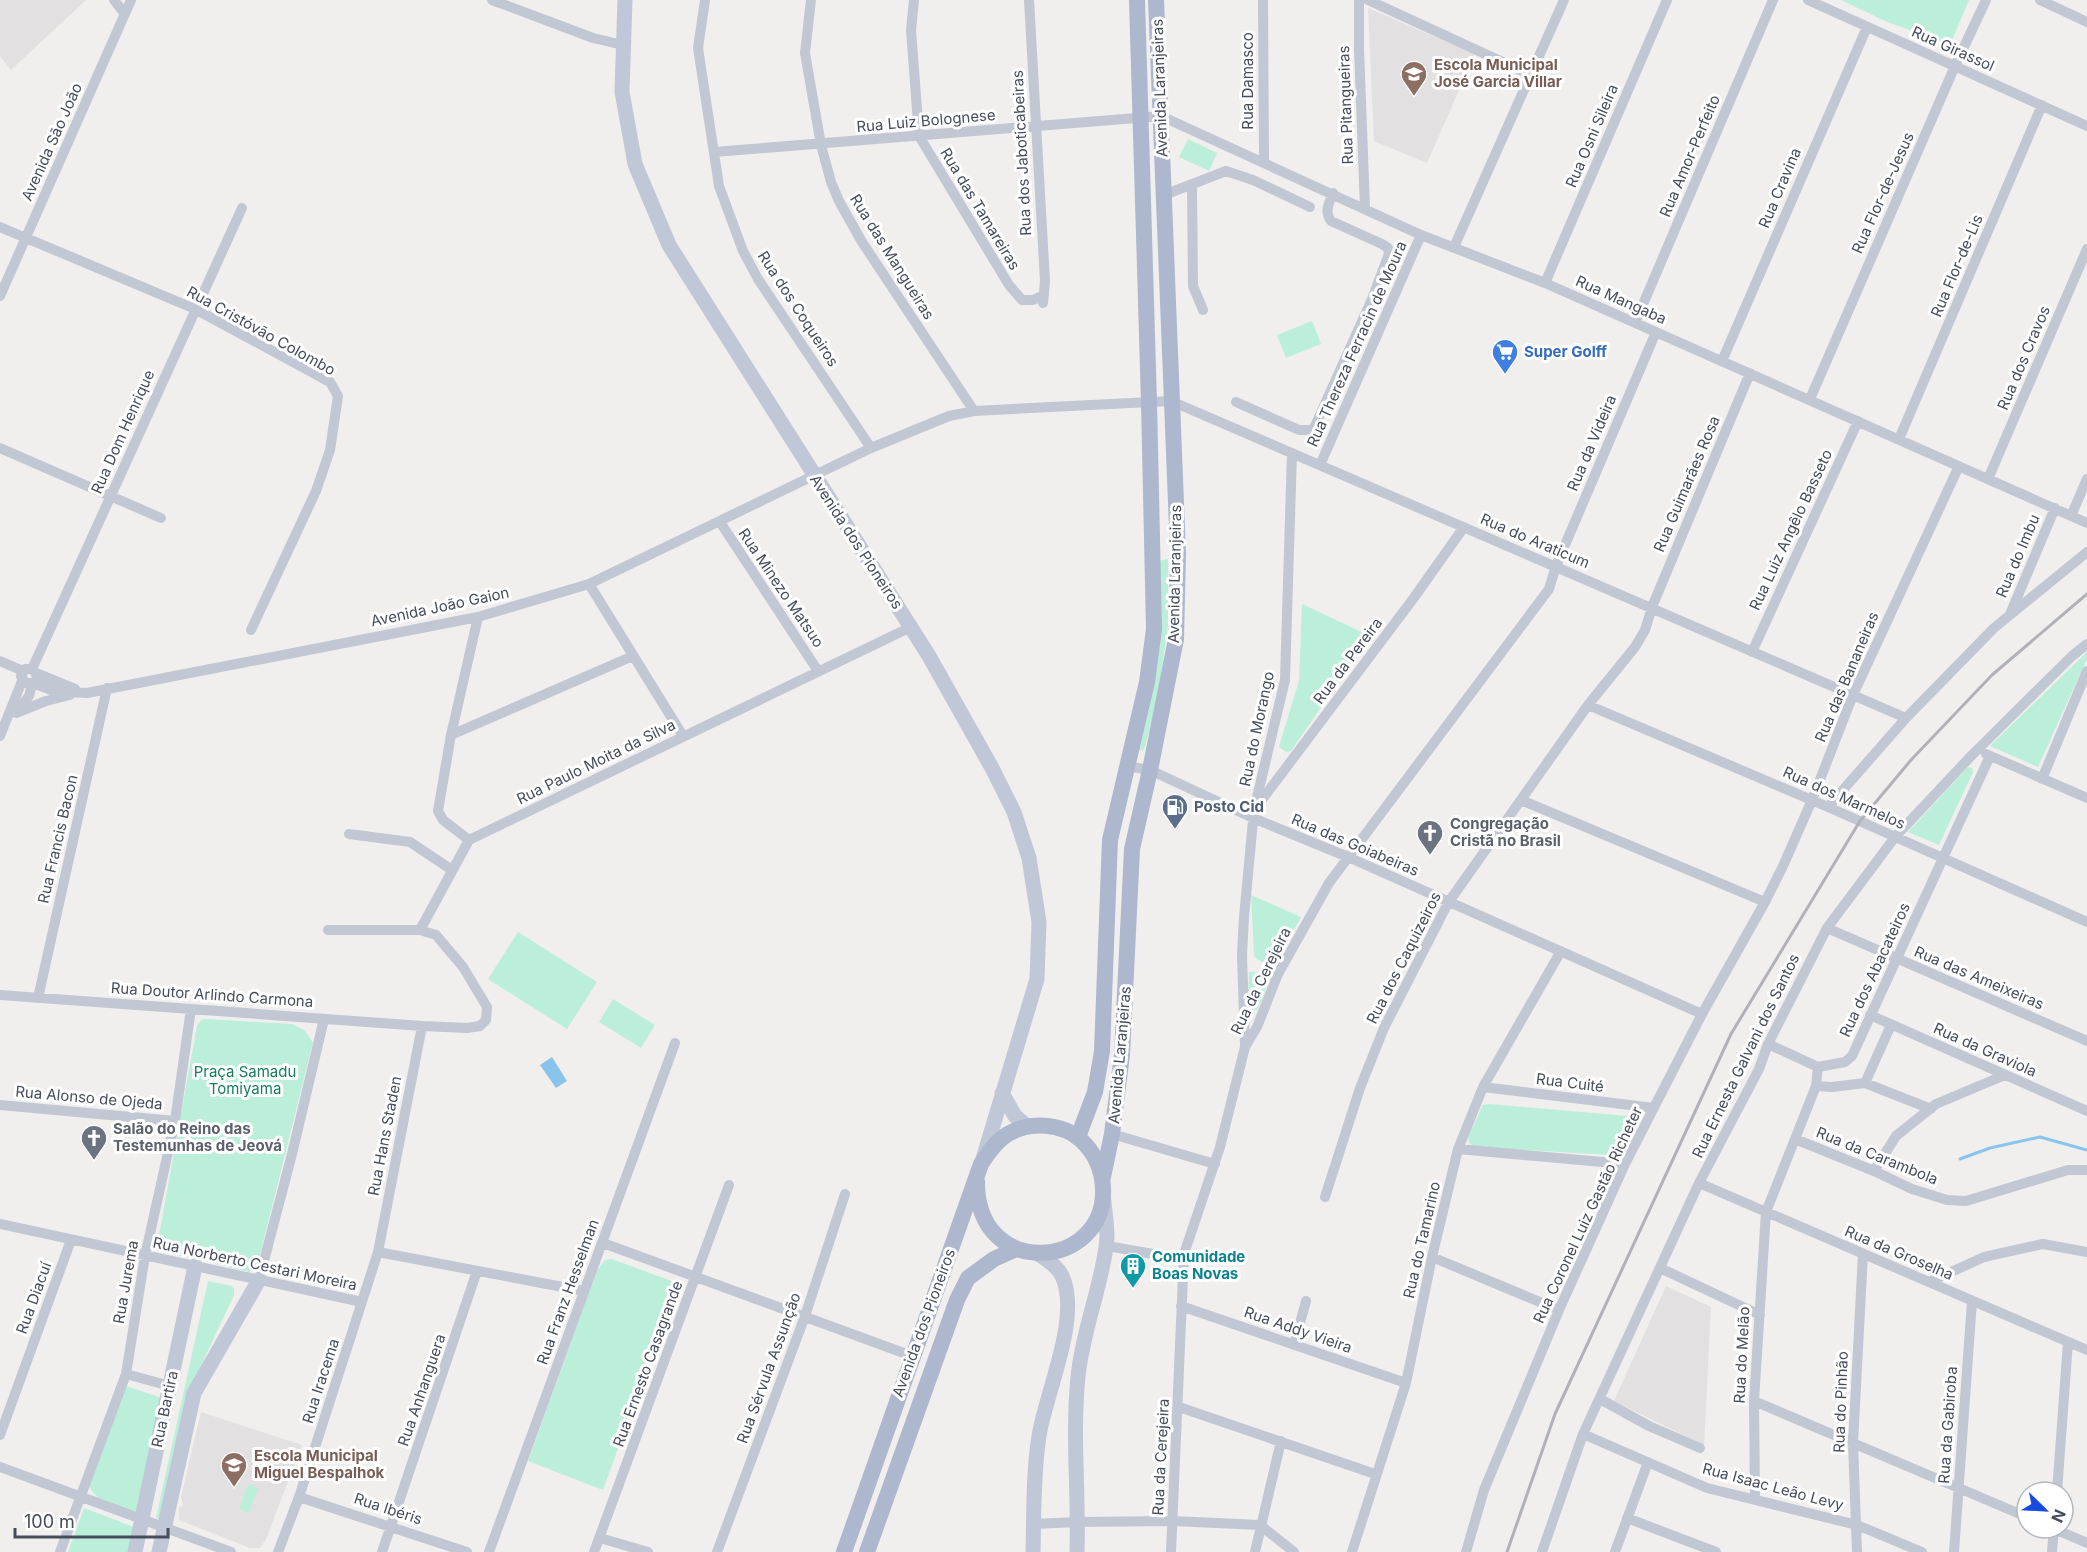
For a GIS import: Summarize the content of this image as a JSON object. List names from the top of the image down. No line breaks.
{"streets":{"main road":["Avenida Laranjeiras","Avenida dos Pioneiros","Rua Bartira"],"street":["Rua Girassol","Rua Damasco","Rua Pitangueiras","Rua Luiz Bolognese","Rua Osni Sileira","Avenida São João","Rua dos Jaboticabeiras","Rua Amor-Perfeito","Rua Cravina","Rua Flor-de-Jesus","Rua das Tamareiras","Rua das Mangueiras","Rua Flor-de-Lis","Rua Mangaba","Rua dos Coqueiros","Rua Cristóvão Colombo","Rua Thereza Ferracin de Moura","Rua dos Cravos","Rua Dom Henrique","Rua da Videira","Rua Guimarães Rosa","Rua Luiz Angêlo Basseto","Rua do Araticum","Rua do Imbu","Rua Minezo Matsuo","Avenida João Gaion","Rua da Pereira","Rua das Bananeiras","Rua do Morango","Rua Paulo Moita da Silva","Rua dos Marmelos","Rua Francis Bacon","Rua das Goiabeiras","Rua dos Caquizeiros","Rua dos Abacateiros","Rua das Ameixeiras","Rua da Cerejeira","Rua Doutor Arlindo Carmona","Rua da Graviola","Rua Ernesta Galvani dos Santos","Rua Cuité","Rua Alonso de Ojeda","Rua Hans Staden","Rua da Carambola","Rua Coronel Luiz Gastão Richeter","Rua do Tamarino","Rua da Groselha","Rua Norberto Cestari Moreira","Rua Jurema","Rua Franz Hesselman","Rua Diacuí","Rua Addy Vieira","Rua do Melão","Rua Ernesto Casagrande","Rua Sérvula Assunção","Rua Iracema","Rua Anhanguera","Rua do Pinhão","Rua da Gabiroba","Rua Isaac Leão Levy","Rua Ibéris"]},"crossings":[["Rua Girassol","Rua Cravina"],["Rua Girassol","Rua Flor-de-Jesus"],["Rua Girassol","Rua Flor-de-Lis"],["Rua Damasco","Rua Mangaba"],["Avenida Laranjeiras","Rua Luiz Bolognese"],["Avenida Laranjeiras","Rua Mangaba"],["Avenida Laranjeiras","Rua do Araticum"],["Avenida Laranjeiras","Avenida dos Pioneiros"],["Avenida Laranjeiras","Rua das Goiabeiras"],["Rua Pitangueiras","Rua Mangaba"],["Rua Luiz Bolognese","Rua dos Jaboticabeiras"],["Rua Luiz Bolognese","Rua das Tamareiras"],["Rua Luiz Bolognese","Rua das Mangueiras"],["Rua Luiz Bolognese","Rua Mangaba"],["Rua Luiz Bolognese","Rua dos Coqueiros"],["Rua Osni Sileira","Rua Mangaba"],["Avenida São João","Rua Cristóvão Colombo"],["Rua dos Jaboticabeiras","Rua das Tamareiras"],["Rua Amor-Perfeito","Rua Mangaba"],["Rua Cravina","Rua Mangaba"],["Rua Flor-de-Jesus","Rua Mangaba"],["Rua Flor-de-Lis","Rua Mangaba"],["Rua Mangaba","Rua Thereza Ferracin de Moura"],["Rua Mangaba","Rua dos Cravos"],["Rua Mangaba","Rua da Videira"],["Rua Mangaba","Rua Guimarães Rosa"],["Rua Mangaba","Rua Luiz Angêlo Basseto"],["Rua Mangaba","Rua do Imbu"],["Rua Mangaba","Rua das Bananeiras"],["Rua Cristóvão Colombo","Rua Dom Henrique"],["Rua Thereza Ferracin de Moura","Rua do Araticum"],["Rua Dom Henrique","Avenida João Gaion"],["Rua da Videira","Rua do Araticum"],["Rua da Videira","Rua da Cerejeira"],["Rua Guimarães Rosa","Rua do Araticum"],["Rua Guimarães Rosa","Rua dos Caquizeiros"],["Rua Luiz Angêlo Basseto","Rua do Araticum"],["Rua do Araticum","Rua da Pereira"],["Rua do Araticum","Rua das Bananeiras"],["Rua do Araticum","Rua do Morango"],["Rua do Araticum","Rua dos Caquizeiros"],["Rua do Araticum","Rua da Cerejeira"],["Avenida dos Pioneiros","Avenida João Gaion"],["Avenida dos Pioneiros","Rua Paulo Moita da Silva"],["Rua Minezo Matsuo","Avenida João Gaion"],["Rua Minezo Matsuo","Rua Paulo Moita da Silva"],["Avenida João Gaion","Rua Francis Bacon"],["Rua da Pereira","Rua do Morango"],["Rua da Pereira","Rua das Goiabeiras"],["Rua das Bananeiras","Rua dos Marmelos"],["Rua das Bananeiras","Rua Coronel Luiz Gastão Richeter"],["Rua do Morango","Rua das Goiabeiras"],["Rua do Morango","Rua da Cerejeira"],["Rua dos Marmelos","Rua dos Caquizeiros"],["Rua dos Marmelos","Rua dos Abacateiros"],["Rua dos Marmelos","Rua Ernesta Galvani dos Santos"],["Rua Francis Bacon","Rua Doutor Arlindo Carmona"],["Rua das Goiabeiras","Rua dos Caquizeiros"],["Rua das Goiabeiras","Rua da Cerejeira"],["Rua das Goiabeiras","Rua Coronel Luiz Gastão Richeter"],["Rua das Goiabeiras","Rua do Tamarino"],["Rua dos Abacateiros","Rua das Ameixeiras"],["Rua dos Abacateiros","Rua da Graviola"],["Rua das Ameixeiras","Rua Ernesta Galvani dos Santos"],["Rua da Cerejeira","Rua Addy Vieira"],["Rua Doutor Arlindo Carmona","Rua Hans Staden"],["Rua Doutor Arlindo Carmona","Rua Jurema"],["Rua Ernesta Galvani dos Santos","Rua da Groselha"],["Rua Ernesta Galvani dos Santos","Rua Isaac Leão Levy"],["Rua Cuité","Rua Coronel Luiz Gastão Richeter"],["Rua Cuité","Rua do Tamarino"],["Rua Alonso de Ojeda","Rua Jurema"],["Rua Hans Staden","Rua Iracema"],["Rua do Tamarino","Rua Addy Vieira"],["Rua da Groselha","Rua do Melão"],["Rua da Groselha","Rua do Pinhão"],["Rua da Groselha","Rua da Gabiroba"],["Rua Norberto Cestari Moreira","Rua Jurema"],["Rua Norberto Cestari Moreira","Rua Diacuí"],["Rua Norberto Cestari Moreira","Rua Iracema"],["Rua Norberto Cestari Moreira","Rua Bartira"],["Rua do Melão","Rua Isaac Leão Levy"],["Rua Iracema","Rua Ibéris"],["Rua Anhanguera","Rua Ibéris"],["Rua do Pinhão","Rua Isaac Leão Levy"]],"parks":["Praça Samadu Tomiyama"],"places":{"school or university":["Escola Municipal José Garcia Villar","Escola Municipal Miguel Bespalhok"],"supermarket":["Super Golff"],"fuel station":["Posto Cid"],"church":["Congregação Cristã no Brasil","Salão do Reino das Testemunhas de Jeová"],"building":["Comunidade Boas Novas"]},"scale_bar":"100 m","north":"bottom right"}
